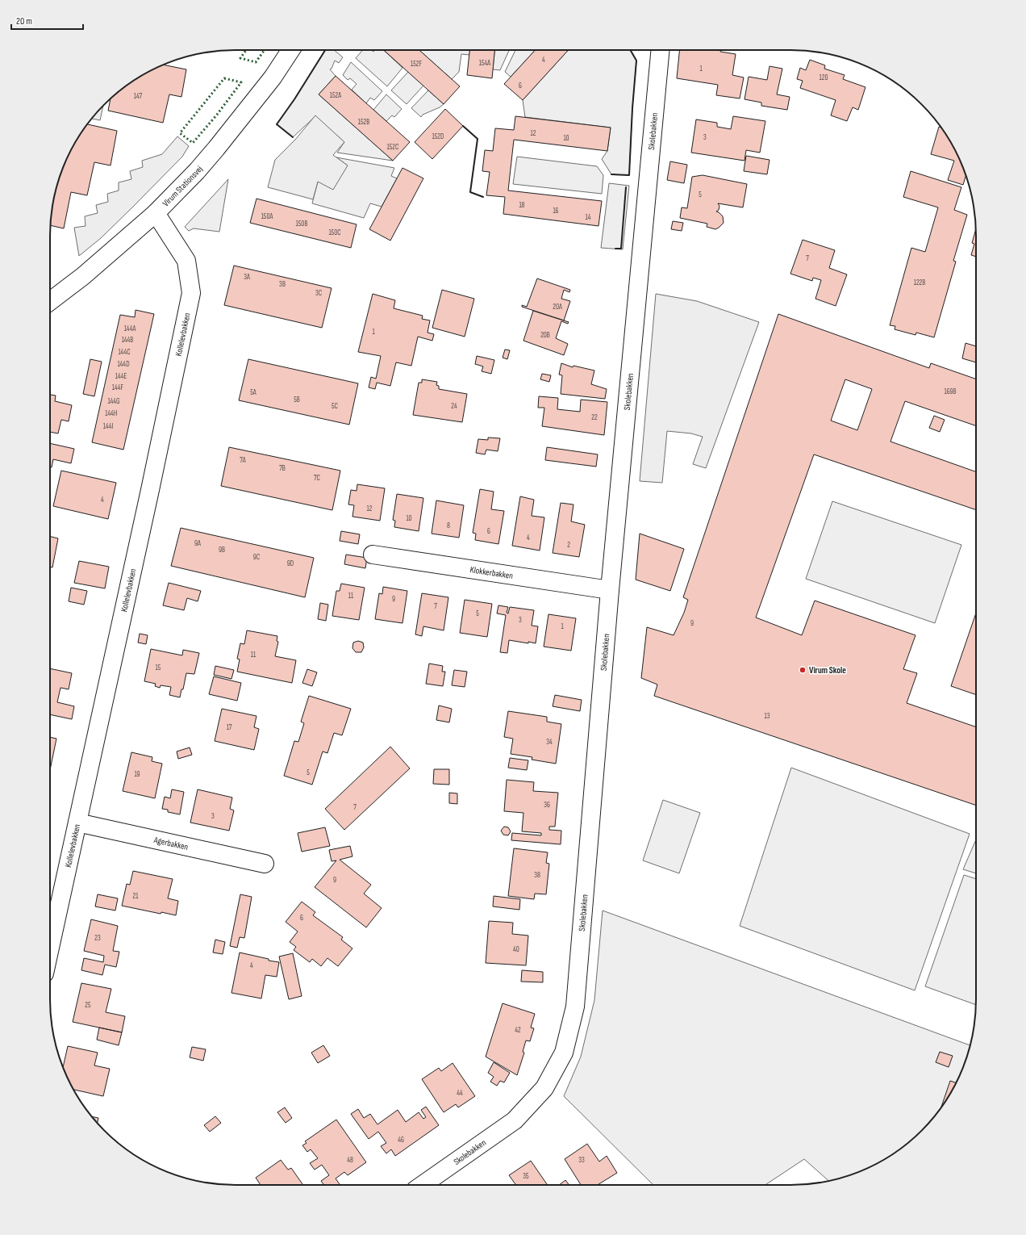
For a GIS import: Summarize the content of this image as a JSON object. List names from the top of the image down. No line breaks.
{"streets":{"street":["Skolebakken","Virum Stationsvej","Kollelevbakken","Klokkerbakken","Agerbakken"]},"crossings":[["Skolebakken","Klokkerbakken"],["Virum Stationsvej","Kollelevbakken"],["Kollelevbakken","Agerbakken"]],"places":["Virum Skole"],"house_numbers":["4","154A","152F","1","120","6","152A","147","152B","12","152D","3","10","152C","5","18","16","150A","14","150B","150C","7","3A","122B","3B","3C","20A","144A","1","20B","144B","144C","144D","144E","144F","169B","5A","5B","144G","5C","24","144H","22","144I","7A","7B","7C","4","12","10","8","6","4","9A","2","9B","9C","9D","11","9","7","5","3","9","1","11","15","13","17","34","5","19","36","7","3","38","9","21","6","23","40","4","25","42","44","46","48","33","35"],"scale_bar":"20 m"}
